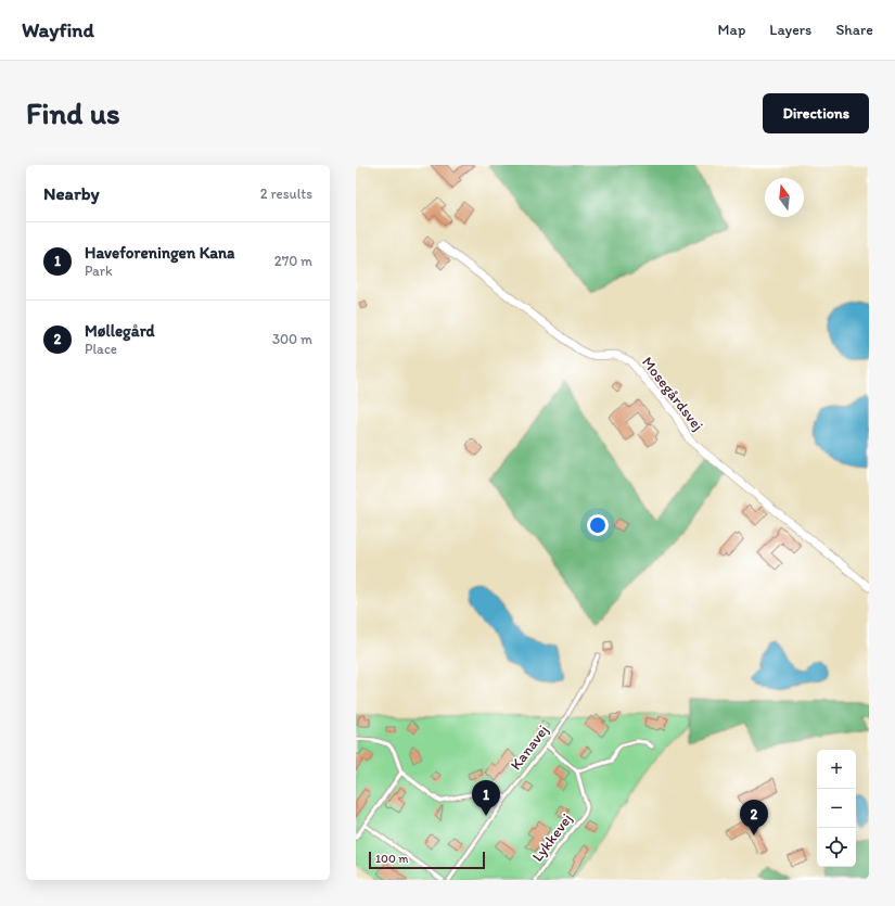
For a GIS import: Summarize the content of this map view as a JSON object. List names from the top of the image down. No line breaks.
{"streets":{"street":["Mosegårdsvej"],"lane":["Kanavej","Lykkevej"]},"scale_bar":"100 m","north":"top","page":{"header":"Wayfind","nav":["Map","Layers","Share"],"buttons":"Directions","title":"Find us","heading":["Nearby","2 results"],"list":[{"mark":"1","name":"Haveforeningen Kana","note":"Park","value":"270 m"},{"mark":"2","name":"Møllegård","note":"Place","value":"300 m"}],"map_buttons":["+","−"],"pins":["1","2"],"scale":"100 m"}}
